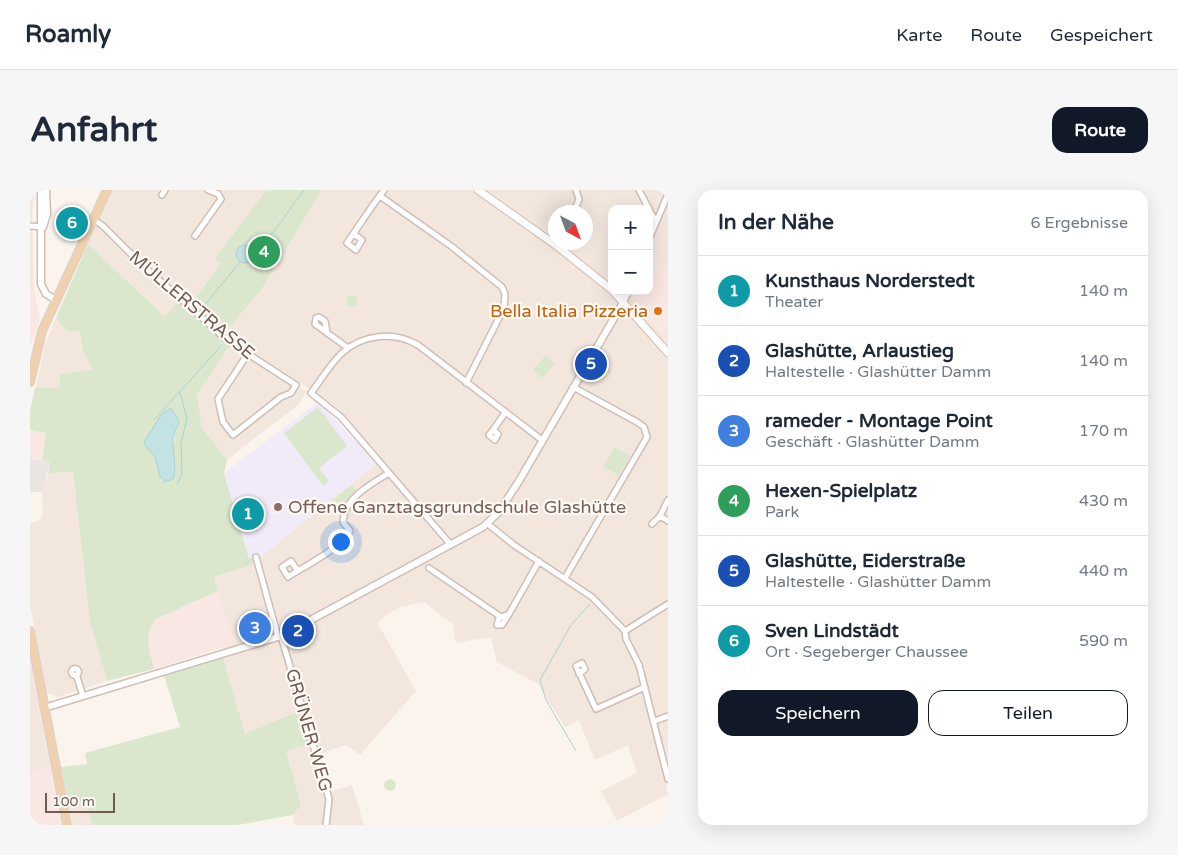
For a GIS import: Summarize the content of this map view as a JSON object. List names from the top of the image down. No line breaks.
{"streets":{"street":["MÜLLERSTRASSE","GRÜNER WEG"]},"places":["Bella Italia Pizzeria","Offene Ganztagsgrundschule Glashütte"],"scale_bar":"100 m","north":"bottom right","page":{"header":"Roamly","nav":["Karte","Route","Gespeichert"],"buttons":["Route",["Speichern","Teilen"]],"title":"Anfahrt","heading":["In der Nähe","6 Ergebnisse"],"map_buttons":["+","−"],"pins":["6","4","5","1","3","2"],"list":[{"mark":"1","name":"Kunsthaus Norderstedt","note":"Theater","value":"140 m"},{"mark":"2","name":"Glashütte, Arlaustieg","note":"Haltestelle · Glashütter Damm","value":"140 m"},{"mark":"3","name":"rameder - Montage Point","note":"Geschäft · Glashütter Damm","value":"170 m"},{"mark":"4","name":"Hexen-Spielplatz","note":"Park","value":"430 m"},{"mark":"5","name":"Glashütte, Eiderstraße","note":"Haltestelle · Glashütter Damm","value":"440 m"},{"mark":"6","name":"Sven Lindstädt","note":"Ort · Segeberger Chaussee","value":"590 m"}],"scale":"100 m"}}
